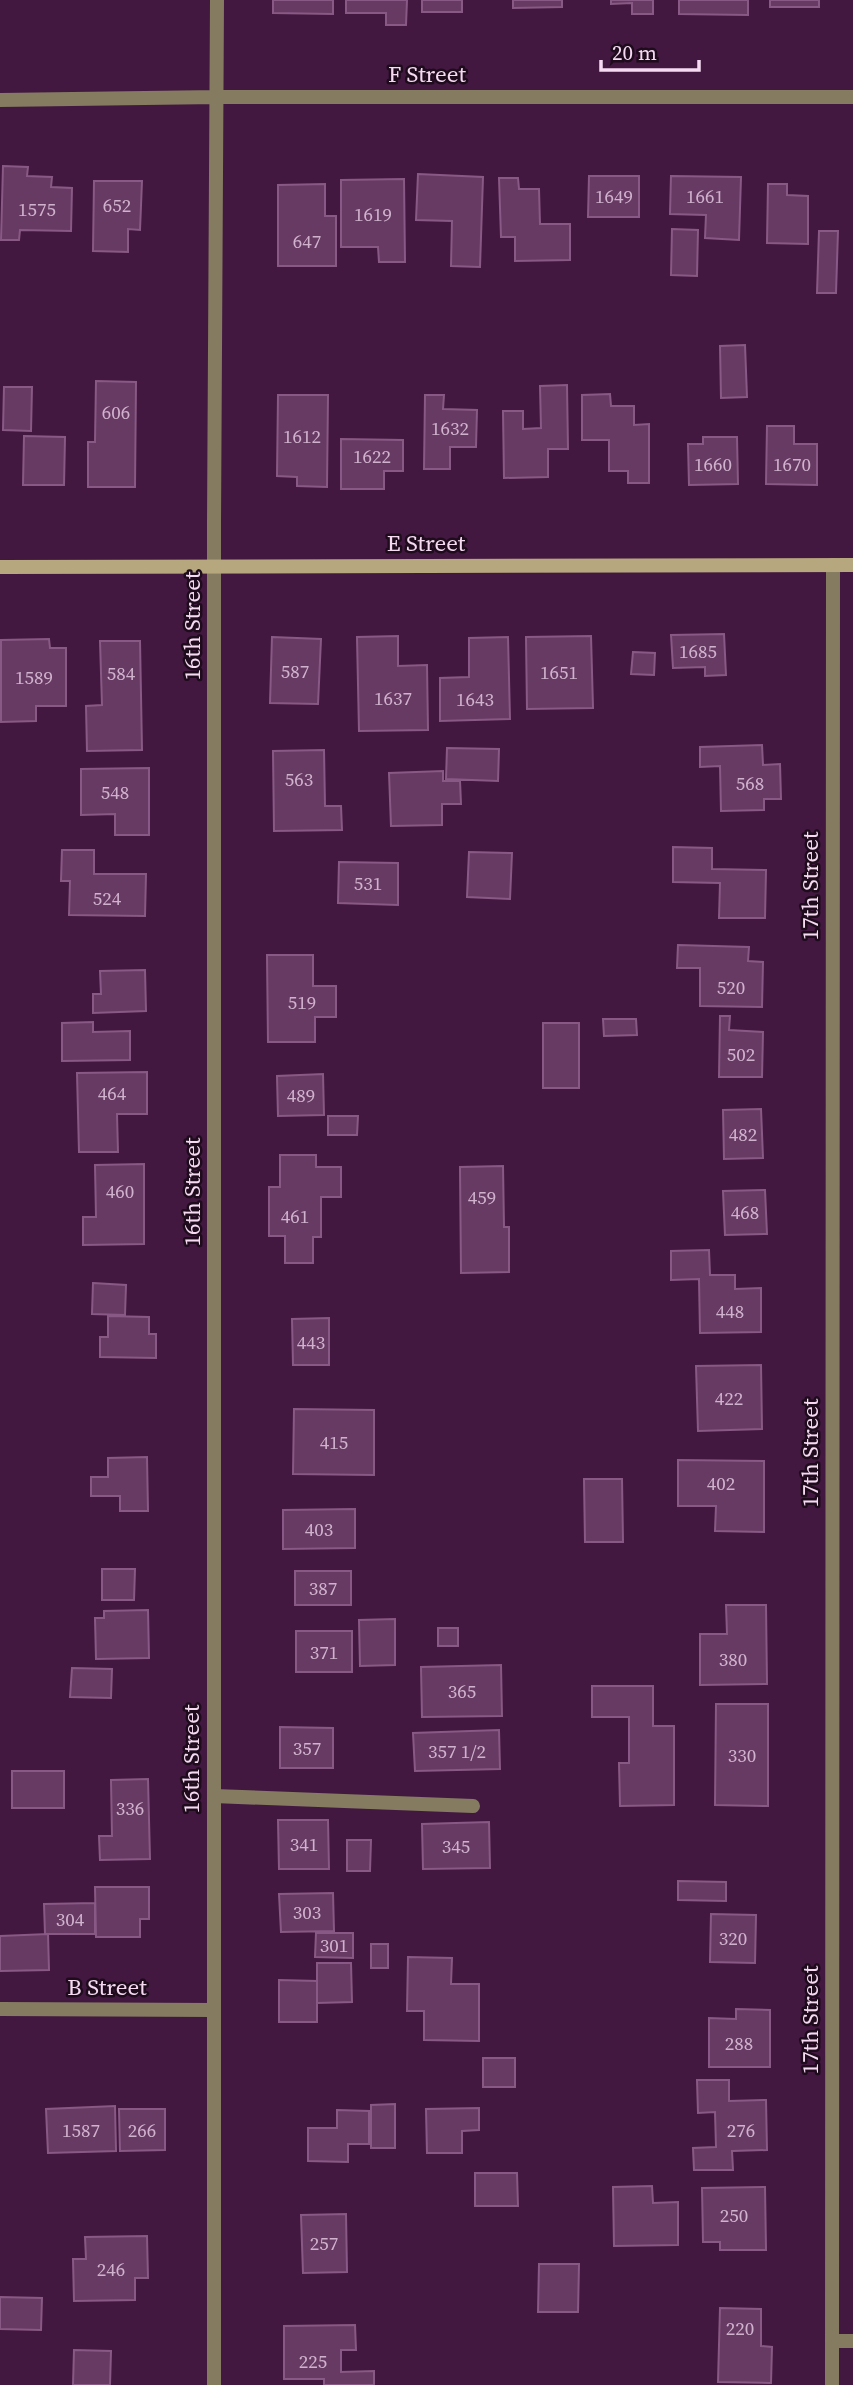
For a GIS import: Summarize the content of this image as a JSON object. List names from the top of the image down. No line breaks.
{"streets":{"street":["F Street","E Street","16th Street","17th Street","B Street"]},"crossings":[["F Street","16th Street"],["E Street","16th Street"],["E Street","17th Street"],["16th Street","B Street"]],"house_numbers":["1649","1661","652","1575","1619","647","606","1632","1612","1622","1660","1670","1685","587","1651","584","1589","1637","1643","563","568","548","531","524","520","519","502","464","489","482","460","459","468","461","448","443","422","415","402","403","387","371","380","365","357","357 1/2","330","336","341","345","303","304","320","301","288","1587","266","276","250","257","246","220","225"],"scale_bar":"20 m"}
